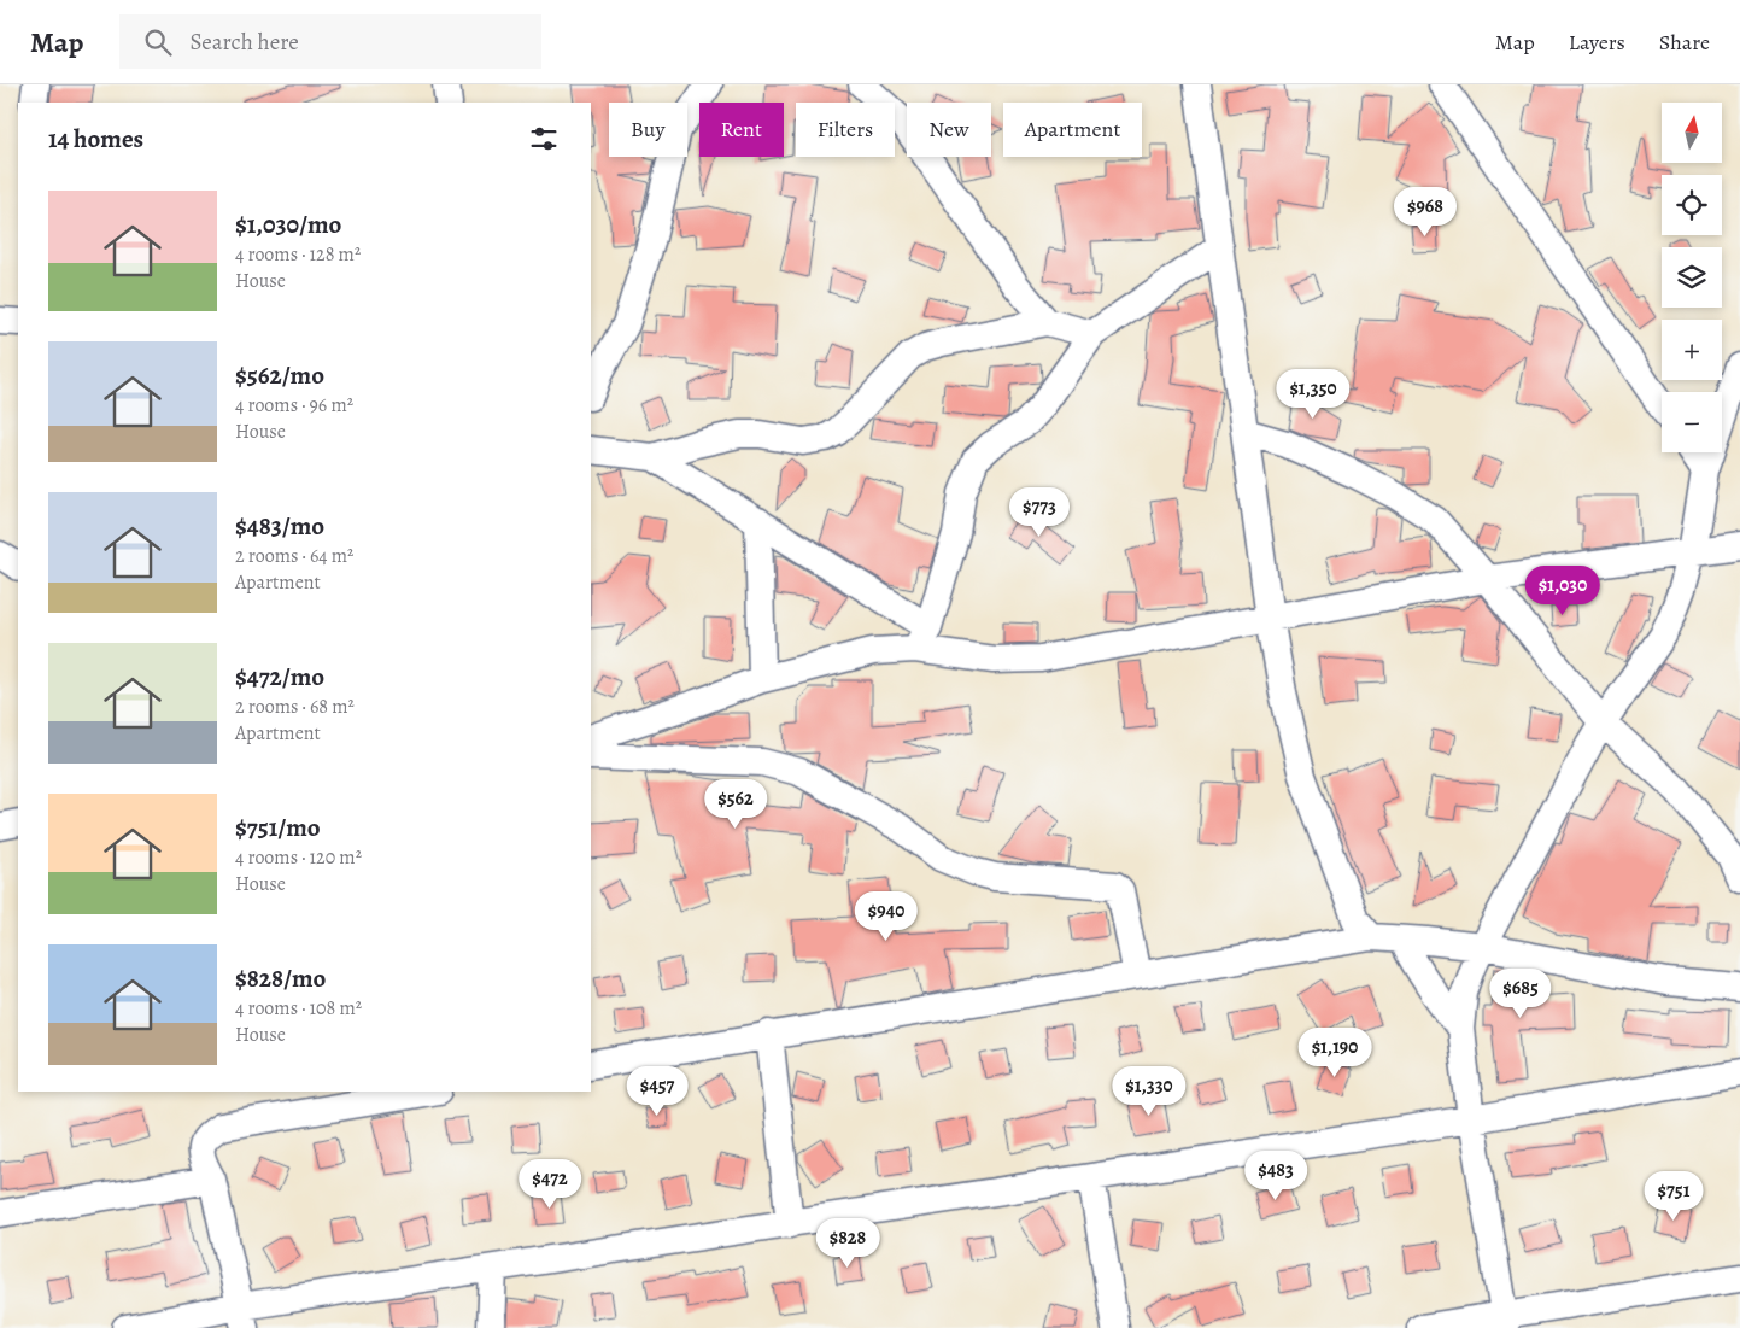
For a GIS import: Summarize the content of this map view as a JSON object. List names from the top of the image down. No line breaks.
{"north":"top","page":{"header":"Map","search":"Search here","nav":["Map","Layers","Share"],"map_buttons":["+","−"],"chip":["Buy","Rent","Filters","New","Apartment"],"heading":"14 homes","list":[{"name":"$1,030/mo","note":"4 rooms · 128 m² · House"},{"name":"$562/mo","note":"4 rooms · 96 m² · House"},{"name":"$483/mo","note":"2 rooms · 64 m² · Apartment"},{"name":"$472/mo","note":"2 rooms · 68 m² · Apartment"},{"name":"$751/mo","note":"4 rooms · 120 m² · House"},{"name":"$828/mo","note":"4 rooms · 108 m² · House"}],"price":["$968","$1,350","$773","$1,030","$562","$940","$685","$1,190","$457","$1,330","$483","$472","$751","$828"]}}
